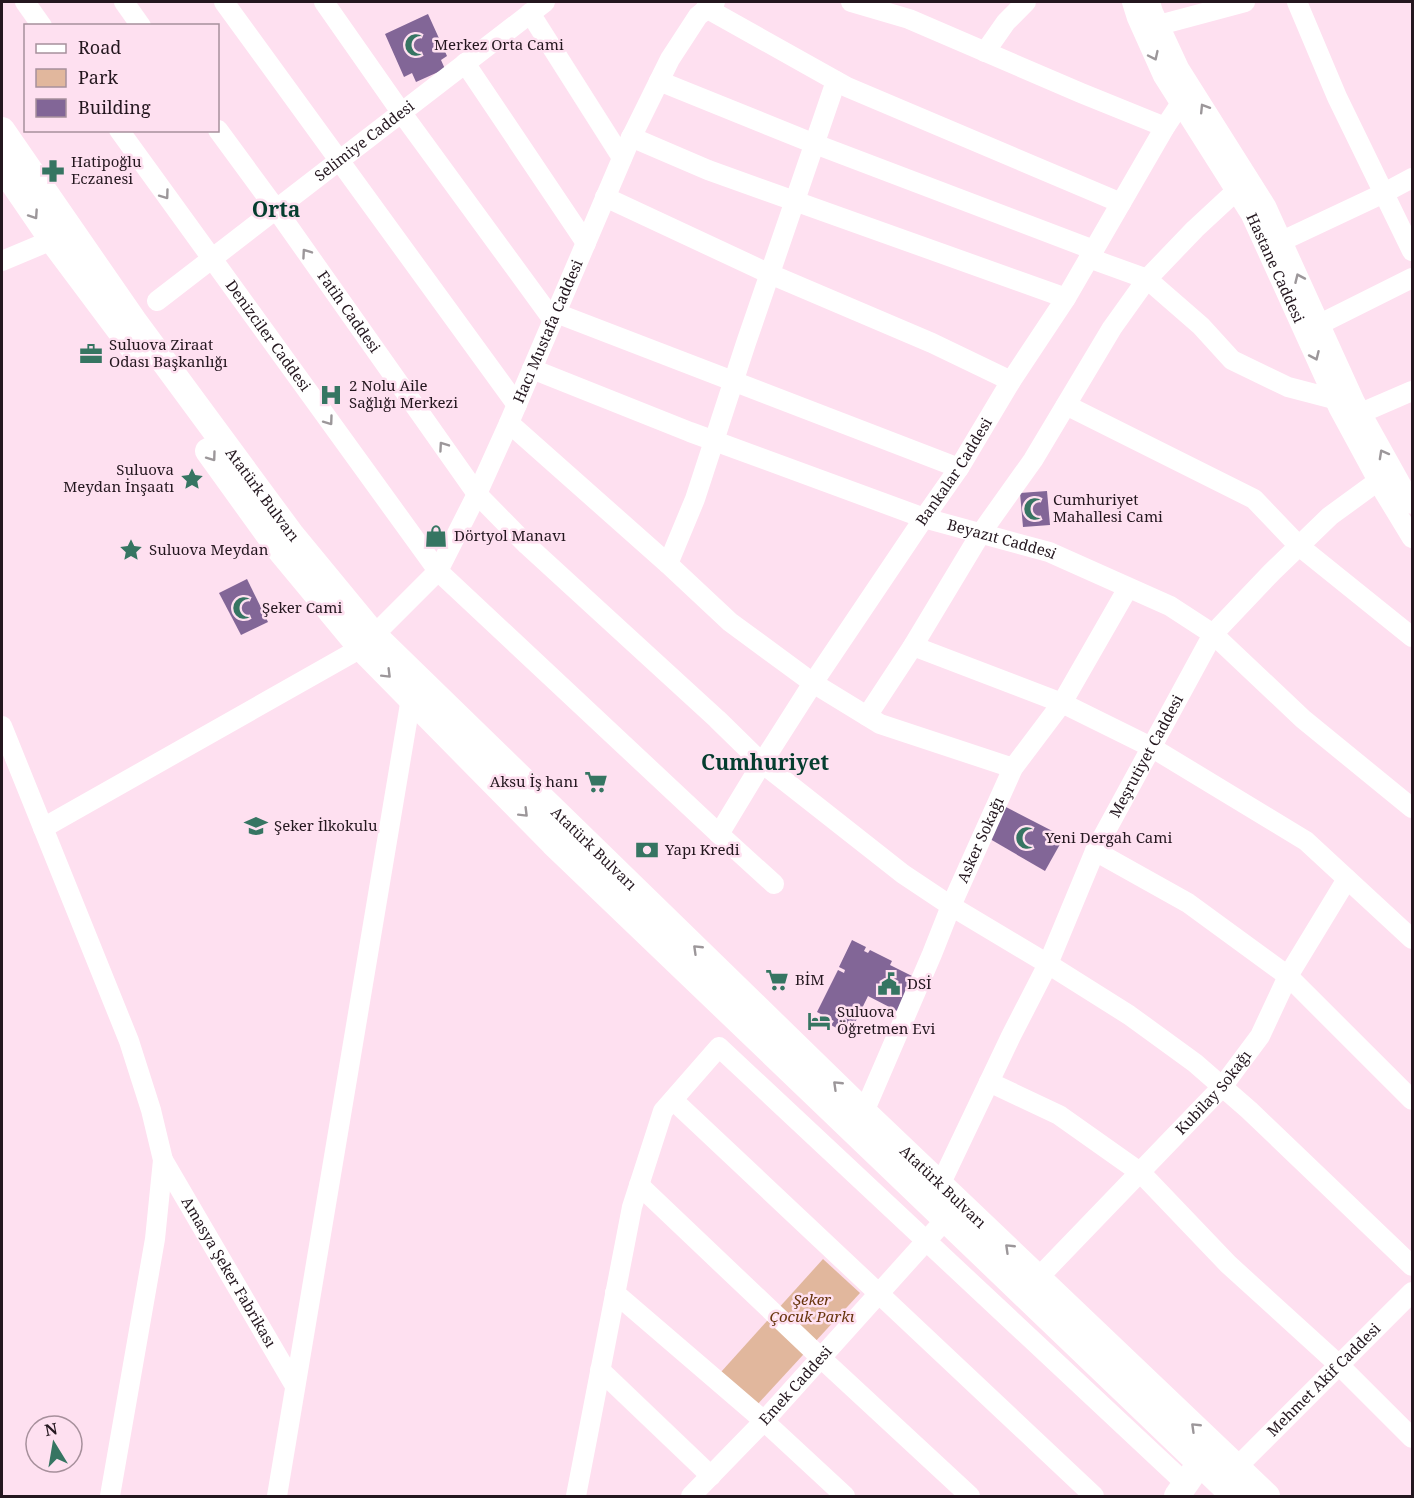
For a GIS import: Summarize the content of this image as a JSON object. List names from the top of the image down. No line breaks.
{"streets":{"main road":["Atatürk Bulvarı"],"street":["Selimiye Caddesi","Hastane Caddesi","Fatih Caddesi","Hacı Mustafa Caddesi","Denizciler Caddesi","Bankalar Caddesi","Beyazıt Caddesi","Meşrutiyet Caddesi","Asker Sokağı","Kubilay Sokağı","Amasya Şeker Fabrikası","Mehmet Akif Caddesi","Emek Caddesi"]},"crossings":[["Selimiye Caddesi","Fatih Caddesi"],["Selimiye Caddesi","Denizciler Caddesi"],["Hastane Caddesi","Bankalar Caddesi"],["Hastane Caddesi","Meşrutiyet Caddesi"],["Fatih Caddesi","Hacı Mustafa Caddesi"],["Fatih Caddesi","Bankalar Caddesi"],["Fatih Caddesi","Meşrutiyet Caddesi"],["Fatih Caddesi","Asker Sokağı"],["Fatih Caddesi","Kubilay Sokağı"],["Hacı Mustafa Caddesi","Denizciler Caddesi"],["Hacı Mustafa Caddesi","Atatürk Bulvarı"],["Hacı Mustafa Caddesi","Beyazıt Caddesi"],["Denizciler Caddesi","Bankalar Caddesi"],["Bankalar Caddesi","Beyazıt Caddesi"],["Atatürk Bulvarı","Meşrutiyet Caddesi"],["Atatürk Bulvarı","Asker Sokağı"],["Atatürk Bulvarı","Kubilay Sokağı"],["Atatürk Bulvarı","Mehmet Akif Caddesi"],["Atatürk Bulvarı","Emek Caddesi"],["Beyazıt Caddesi","Meşrutiyet Caddesi"],["Beyazıt Caddesi","Asker Sokağı"]],"districts":["Orta","Cumhuriyet"],"parks":["Şeker Çocuk Parkı"],"places":{"mosque":["Merkez Orta Cami","Cumhuriyet Mahallesi Cami","Şeker Cami","Yeni Dergah Cami"],"pharmacy":["Hatipoğlu Eczanesi"],"office":["Suluova Ziraat Odası Başkanlığı"],"hospital":["2 Nolu Aile Sağlığı Merkezi"],"place":["Suluova Meydan İnşaatı","Suluova Meydan"],"shop":["Dörtyol Manavı"],"supermarket":["Aksu İş hanı","BİM"],"school or university":["Şeker İlkokulu"],"bank":["Yapı Kredi"],"public building":["DSİ"],"hotel":["Suluova Öğretmen Evi"]},"legend":["Road","Park","Building"],"north":"top"}
